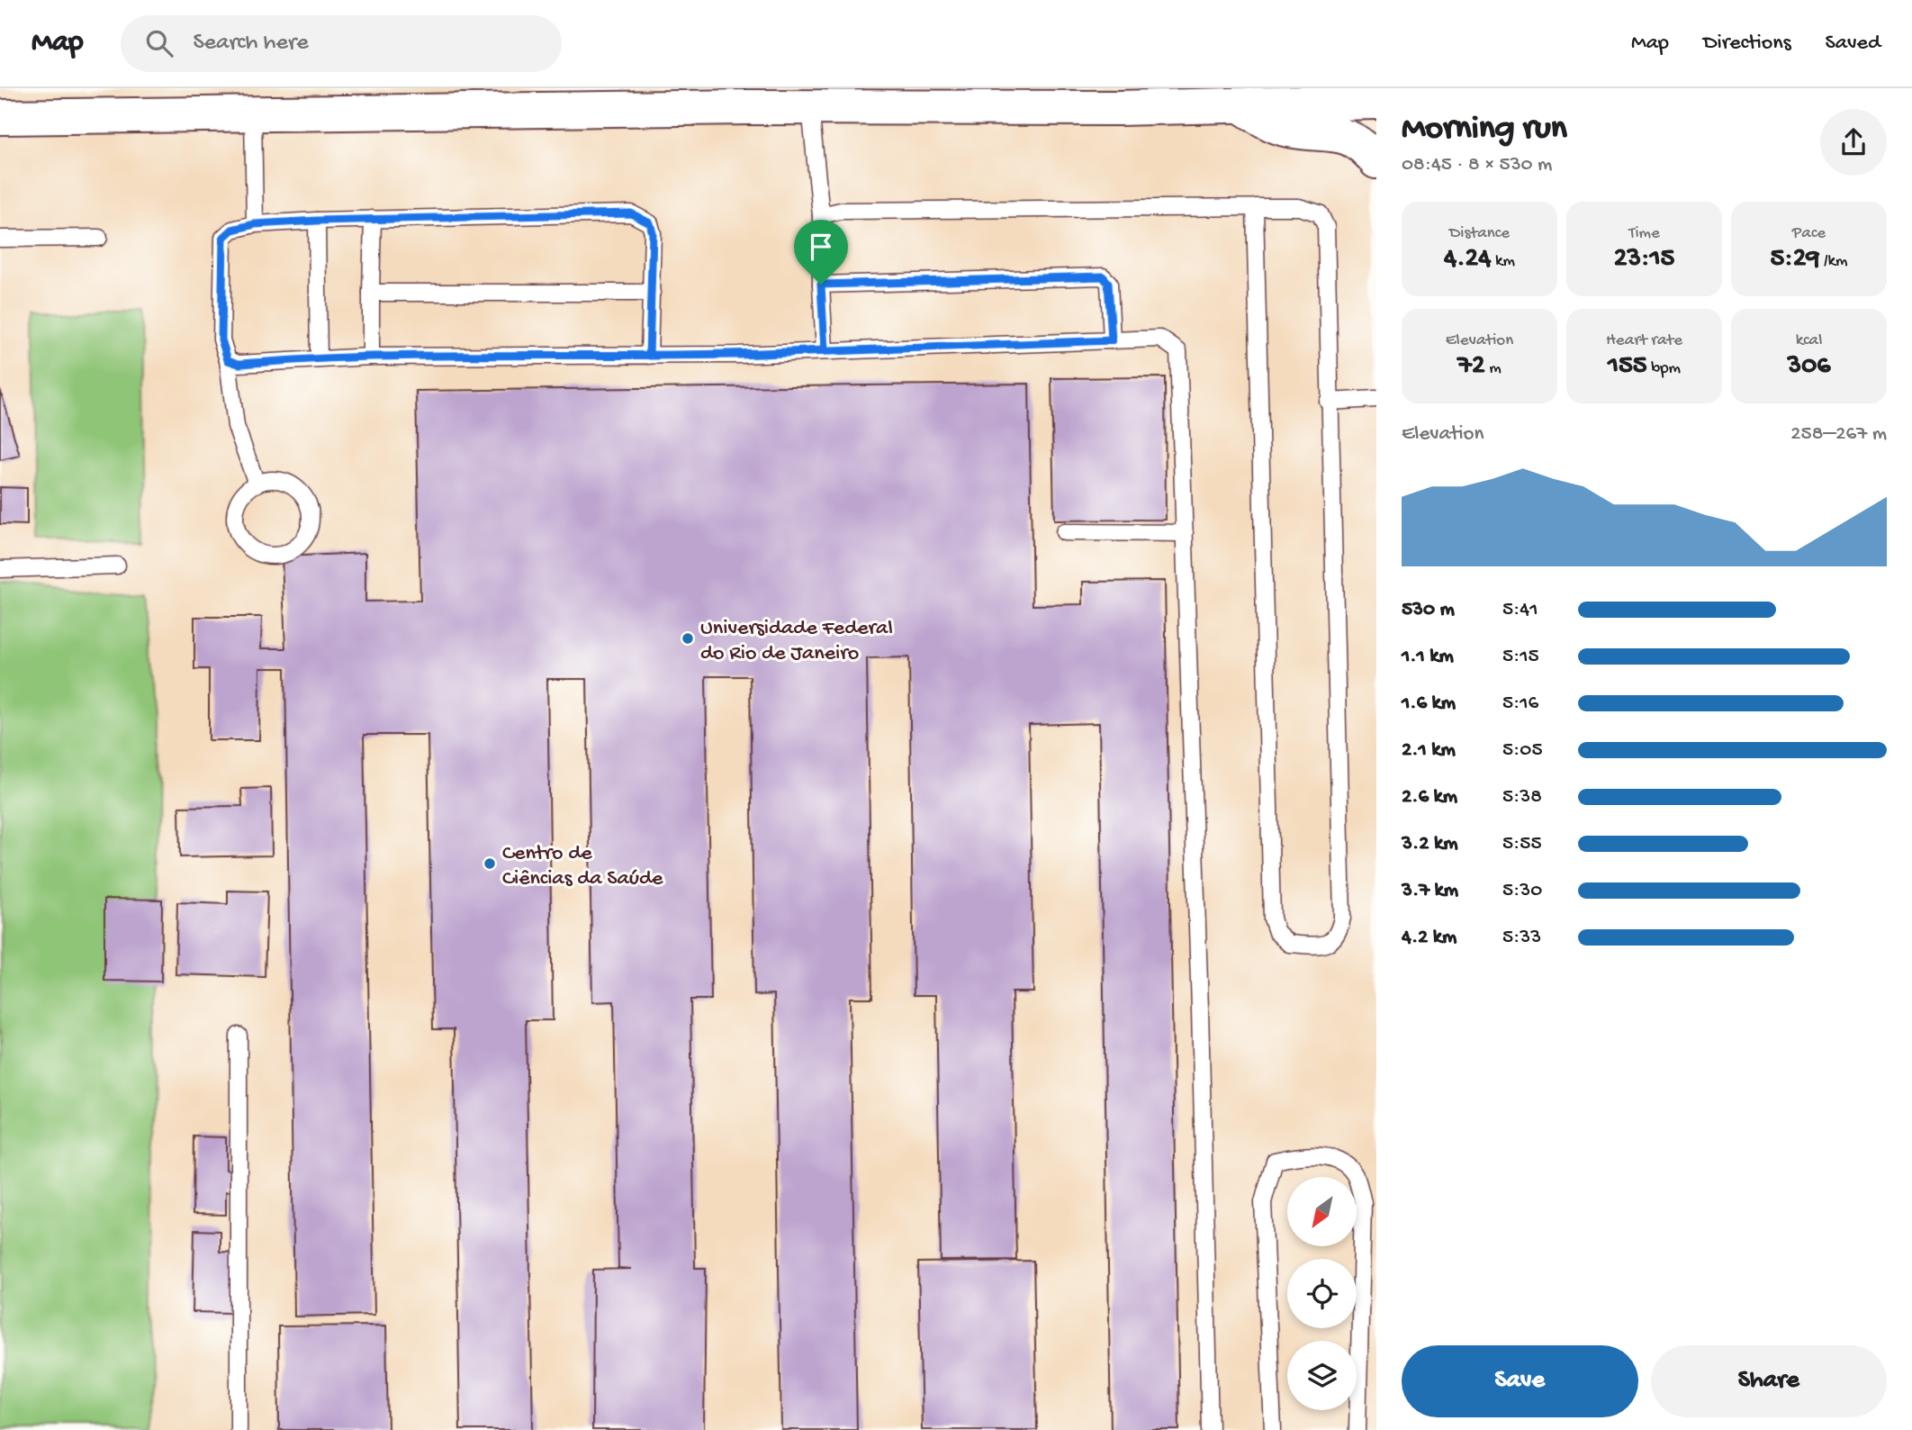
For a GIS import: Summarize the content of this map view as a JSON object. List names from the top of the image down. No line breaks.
{"places":["Universidade Federal do Rio de Janeiro","Centro de Ciências da Saúde"],"north":"bottom left","page":{"header":"Map","search":"Search here","nav":["Map","Directions","Saved"],"heading":["Morning run","08:45 · 8 × 530 m"],"stats":[["Distance","4.24 km"],["Time","23:15"],["Pace","5:29 /km"],["Elevation","72 m"],["Heart rate","155 bpm"],["kcal","306"]],"chart":["Elevation","258–267 m"],"list":[{"name":"530 m","note":"5:41"},{"name":"1.1 km","note":"5:15"},{"name":"1.6 km","note":"5:16"},{"name":"2.1 km","note":"5:05"},{"name":"2.6 km","note":"5:38"},{"name":"3.2 km","note":"5:55"},{"name":"3.7 km","note":"5:30"},{"name":"4.2 km","note":"5:33"}],"buttons":["Save","Share"]}}
